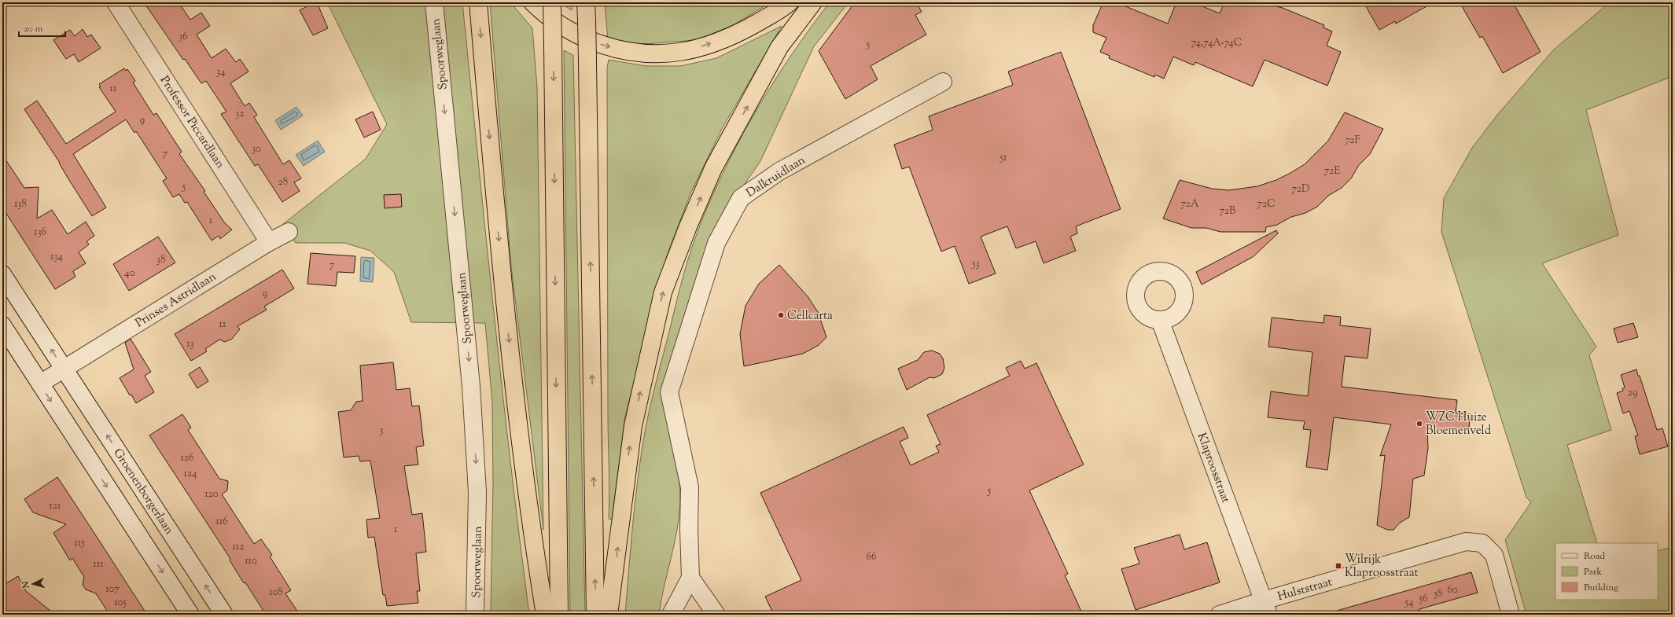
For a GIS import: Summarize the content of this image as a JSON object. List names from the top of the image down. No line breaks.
{"streets":{"street":["Spoorweglaan","Professor Piccardlaan","Dalkruidlaan","Prinses Astridlaan","Klaproosstraat","Groenenborgerlaan","Hulststraat"]},"crossings":[["Professor Piccardlaan","Prinses Astridlaan"],["Prinses Astridlaan","Groenenborgerlaan"],["Klaproosstraat","Hulststraat"]],"one_way":["Spoorweglaan"],"places":{"other":["Cellcarta","WZC Huize Bloemenveld"],"transit":["Wilrijk Klaproosstraat"]},"house_numbers":["36","74,74A-74C","5","34","11","32","9","72F","30","7","51","72E","28","5","72D","138","72A","72C","72B","1","136","134","38","53","7","40","9","11","13","29","3","126","124","5","120","121","116","1","115","112","66","110","111","107","60","108","58","56","105","54"],"legend":["Road","Park","Building"],"scale_bar":"20 m","north":"left"}
